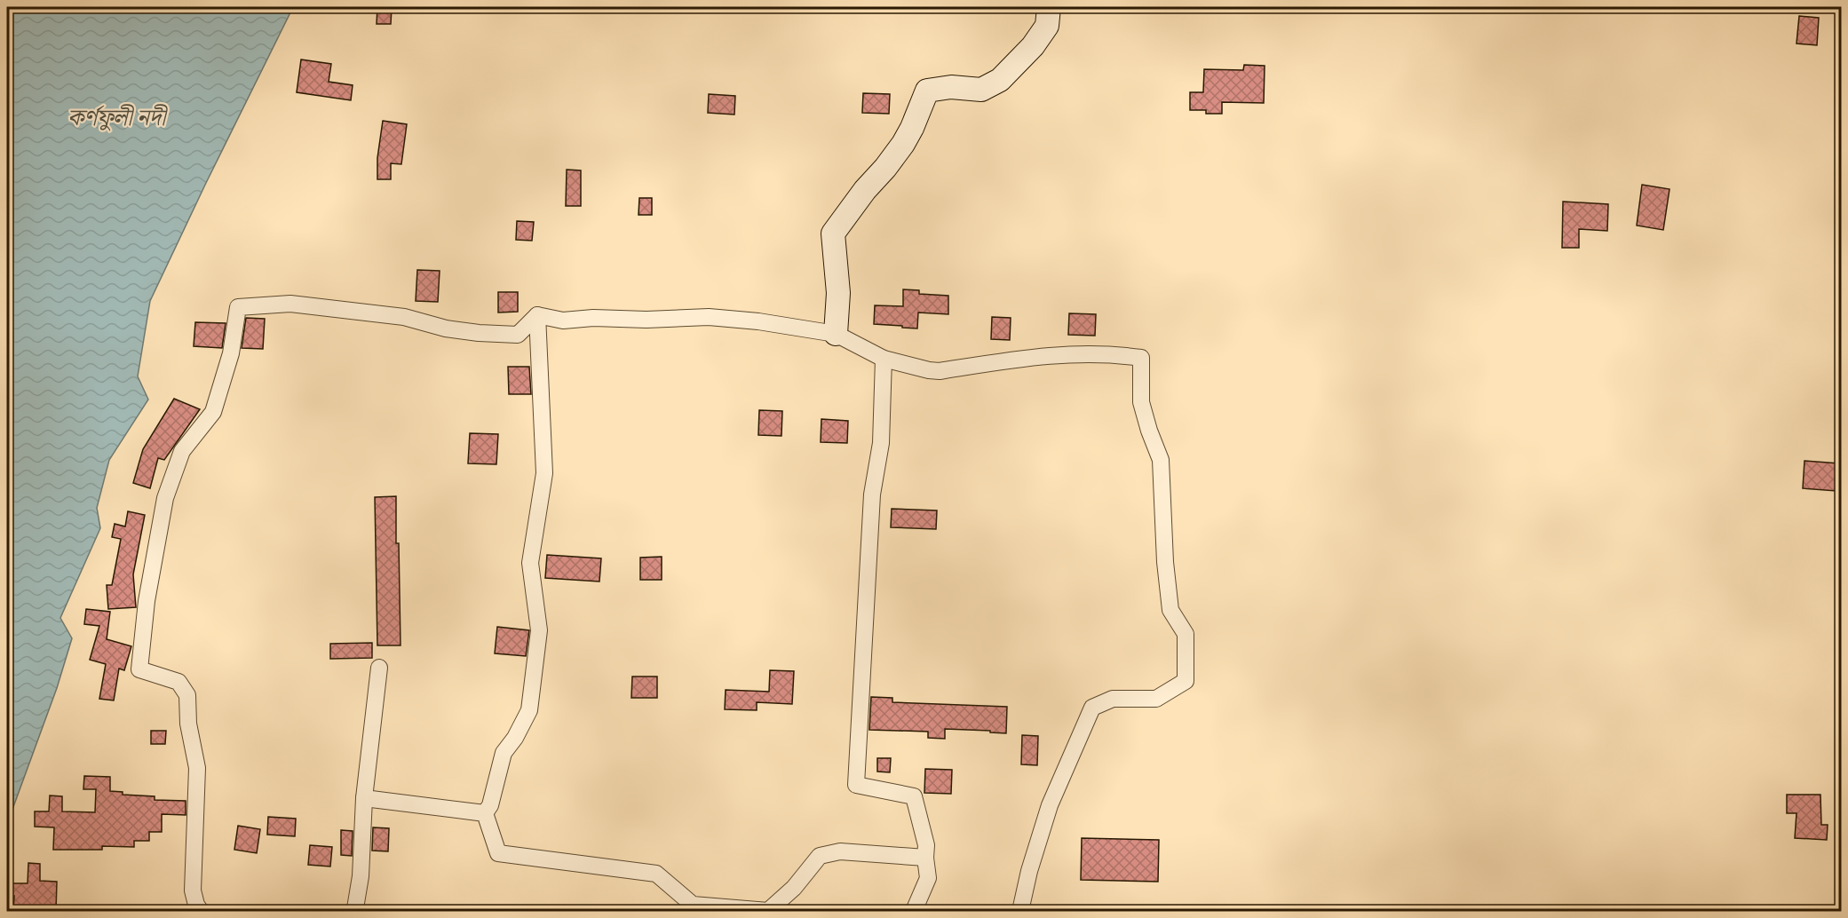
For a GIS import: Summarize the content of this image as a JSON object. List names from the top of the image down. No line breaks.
{"water":["কর্ণফুলী নদী"]}
